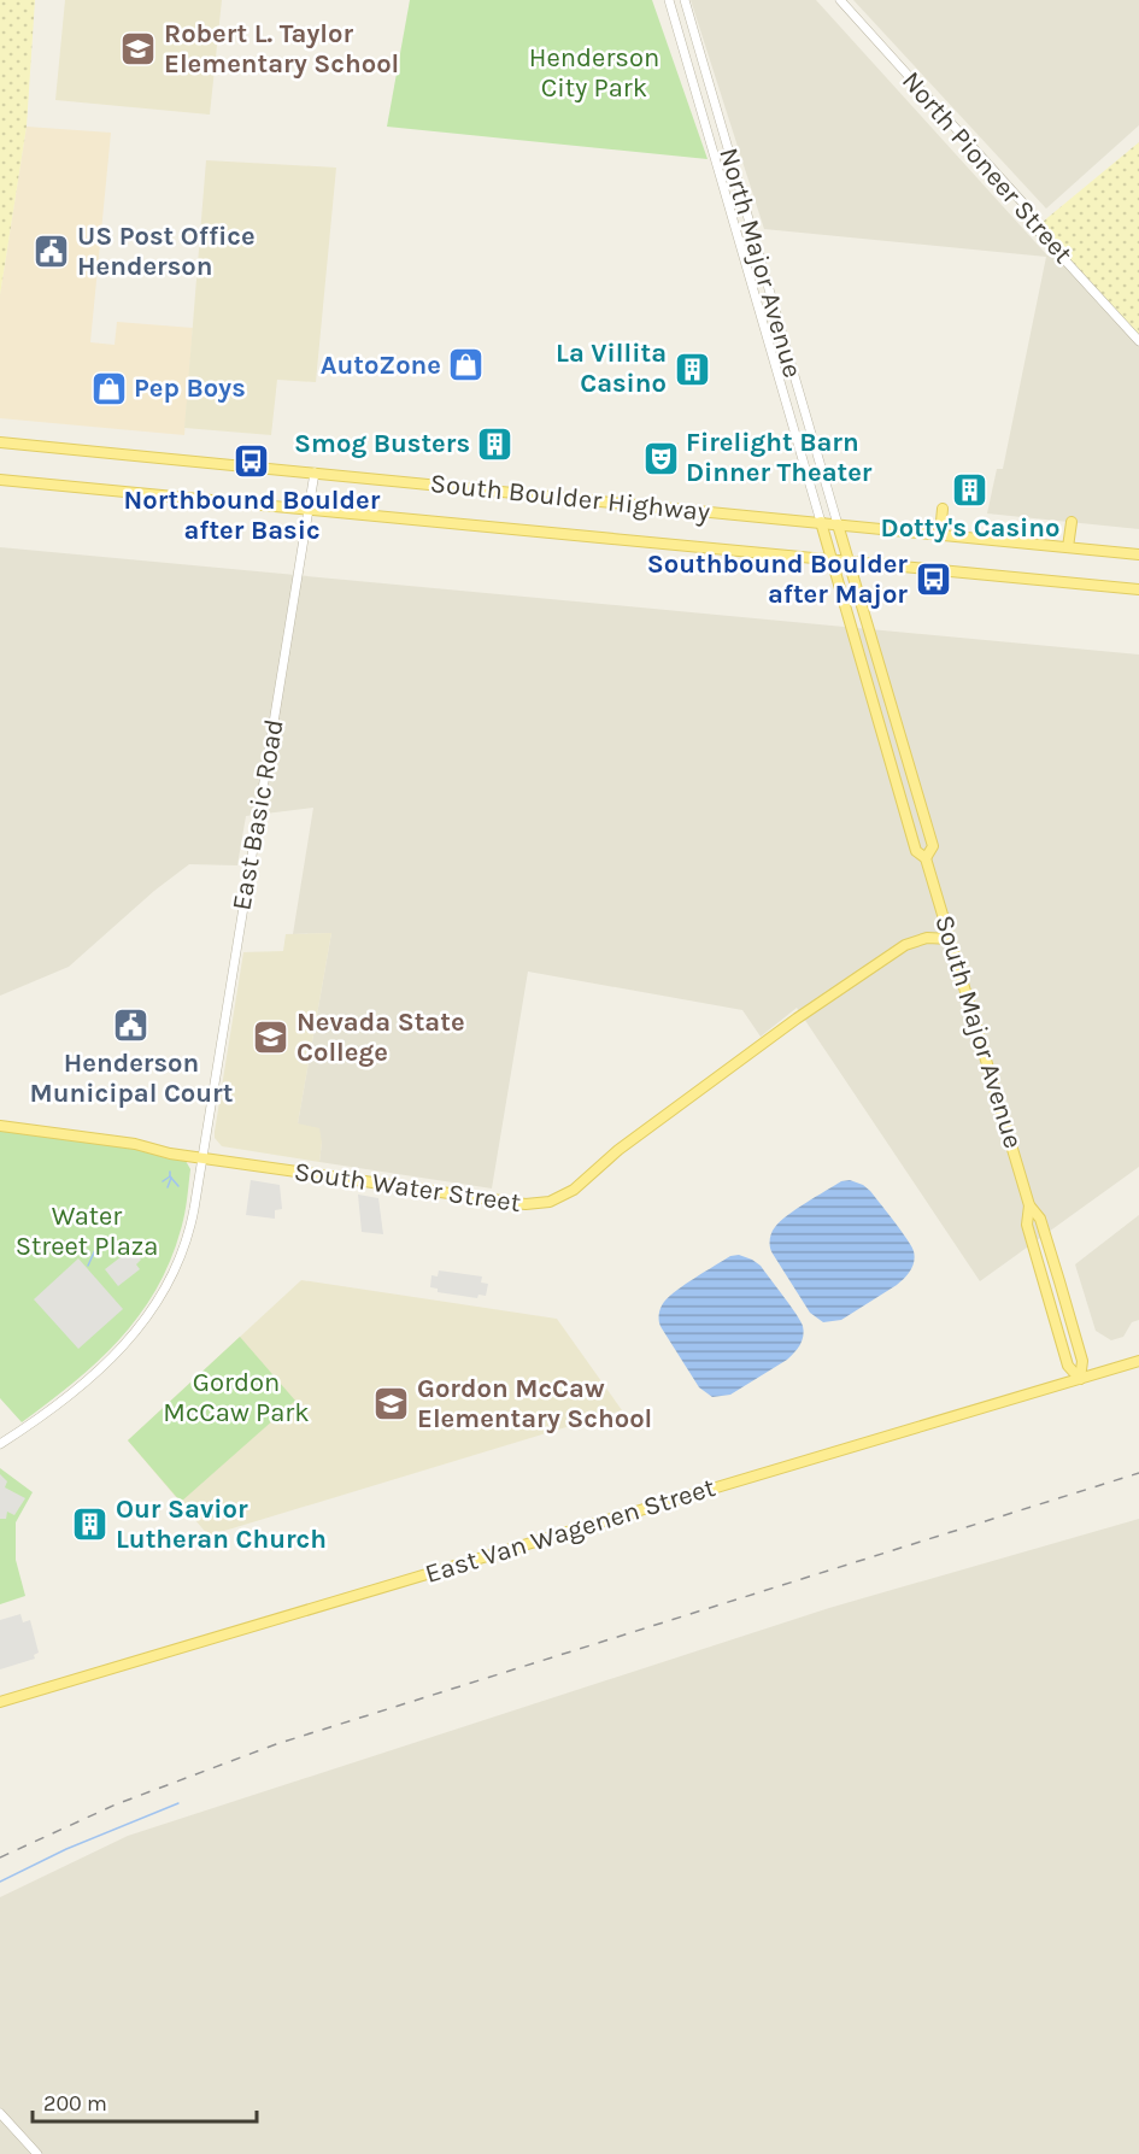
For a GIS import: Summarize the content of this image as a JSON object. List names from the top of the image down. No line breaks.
{"streets":{"main road":["South Boulder Highway","South Major Avenue","South Water Street","East Van Wagenen Street"],"street":["North Pioneer Street","North Major Avenue","East Basic Road"]},"crossings":[["North Major Avenue","South Boulder Highway"],["North Major Avenue","South Major Avenue"],["South Boulder Highway","East Basic Road"],["South Boulder Highway","South Major Avenue"],["East Basic Road","South Water Street"],["South Major Avenue","South Water Street"],["South Major Avenue","East Van Wagenen Street"]],"parks":["Henderson City Park","Water Street Plaza","Gordon McCaw Park"],"places":{"school or university":["Robert L. Taylor Elementary School","Nevada State College","Gordon McCaw Elementary School"],"public building":["US Post Office Henderson","Henderson Municipal Court"],"shop":["AutoZone","Pep Boys"],"building":["La Villita Casino","Smog Busters","Dotty's Casino","Our Savior Lutheran Church"],"theatre":["Firelight Barn Dinner Theater"],"bus stop":["Northbound Boulder after Basic","Southbound Boulder after Major"]},"scale_bar":"200 m"}
